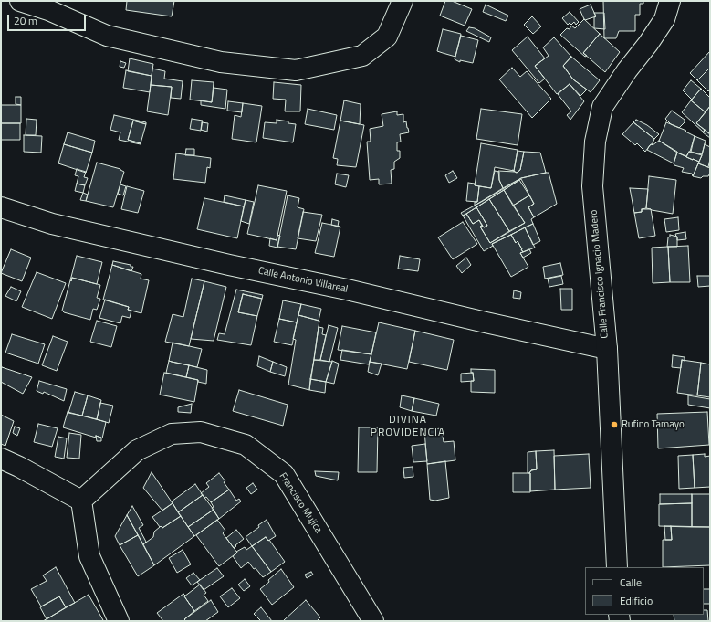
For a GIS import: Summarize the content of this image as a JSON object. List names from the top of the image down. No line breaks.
{"streets":{"street":["Calle Francisco Ignacio Madero","Calle Antonio Villareal","Francisco Mujica"]},"crossings":[["Calle Francisco Ignacio Madero","Calle Antonio Villareal"]],"districts":["DIVINA PROVIDENCIA"],"places":["Rufino Tamayo"],"legend":["Calle","Edificio"],"scale_bar":"20 m"}
